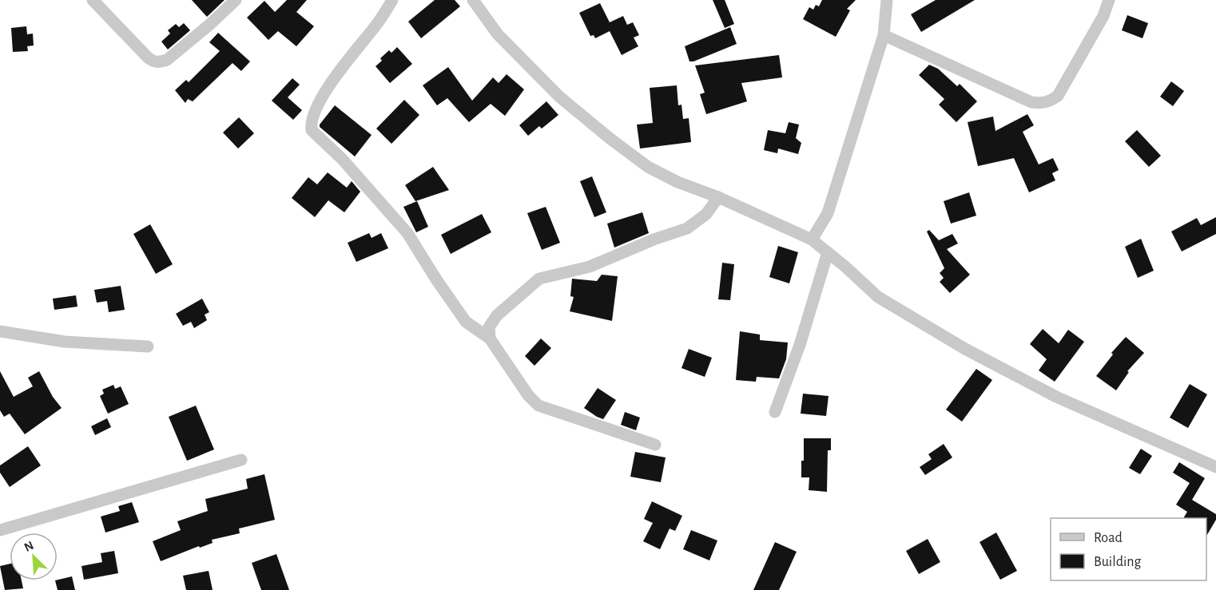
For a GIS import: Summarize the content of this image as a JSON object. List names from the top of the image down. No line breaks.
{"legend":["Road","Building"],"north":"top left"}
